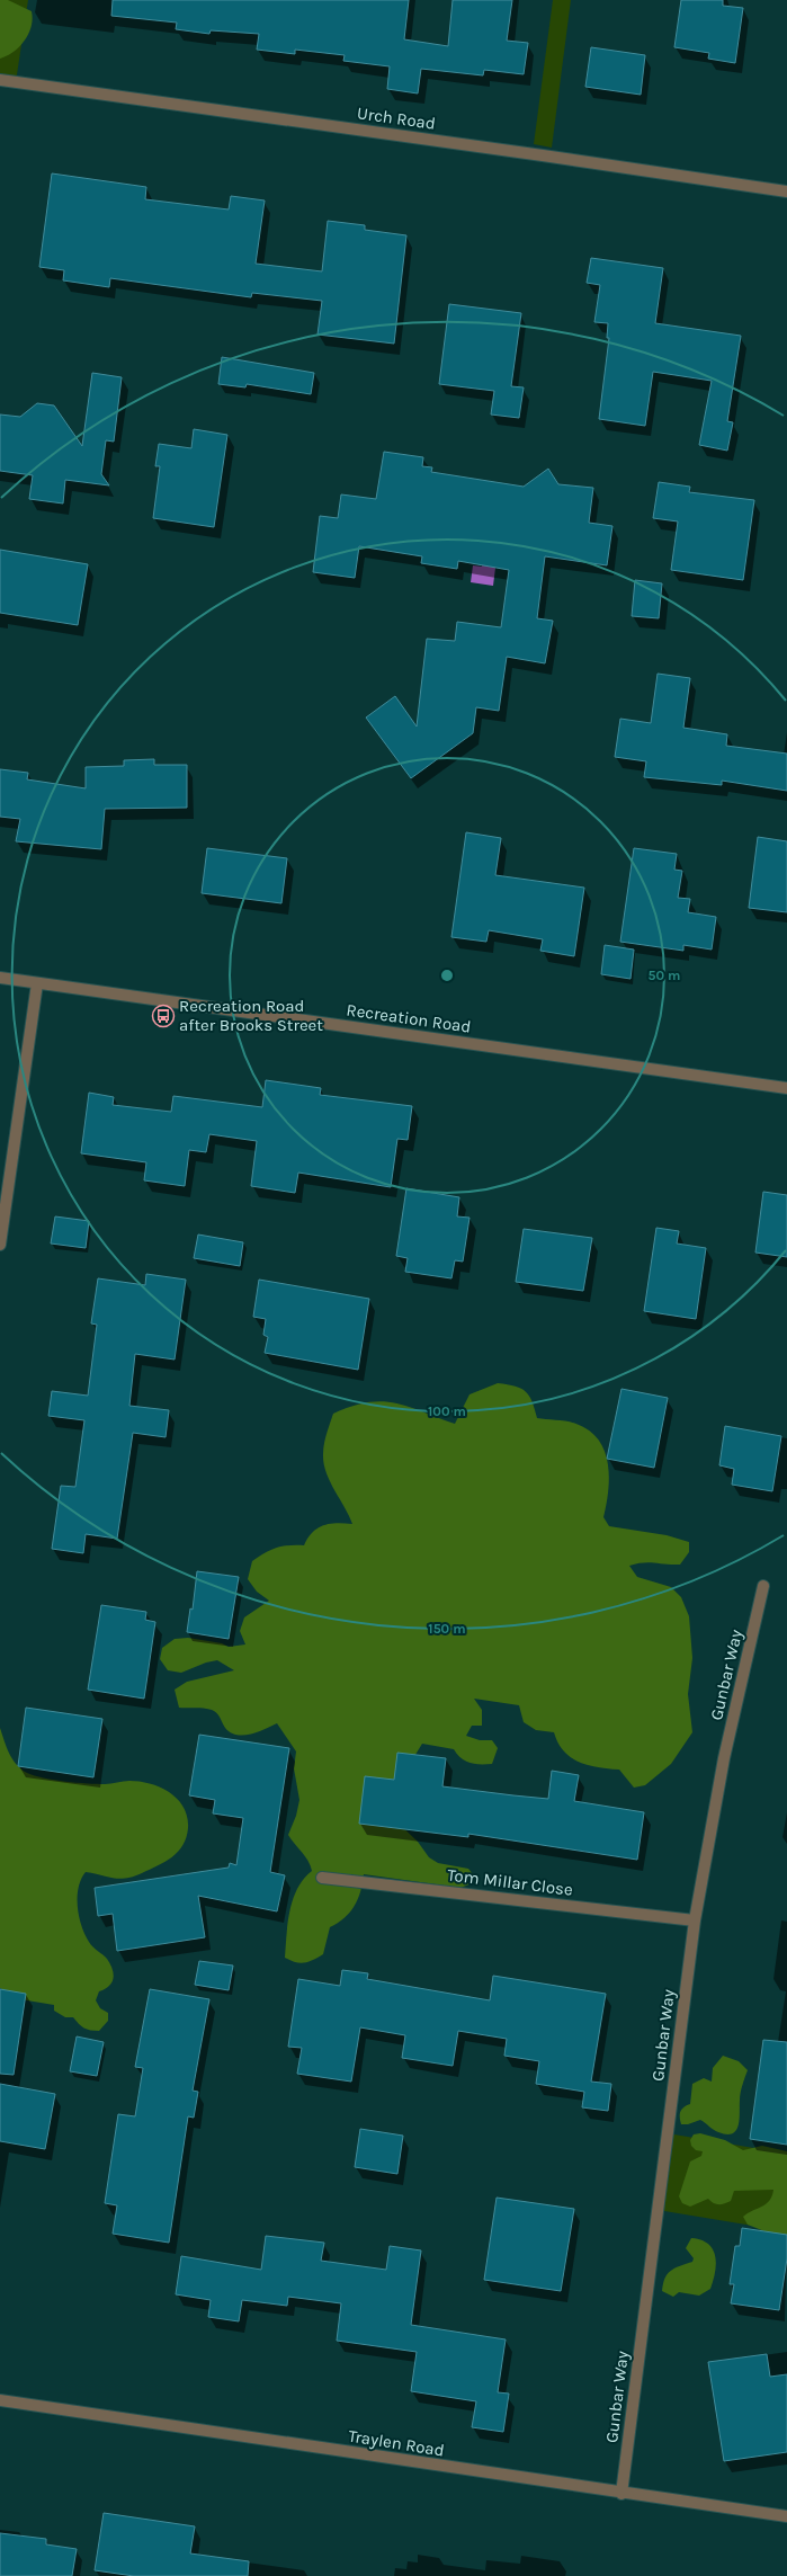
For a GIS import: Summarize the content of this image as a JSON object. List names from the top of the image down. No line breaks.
{"streets":{"street":["Urch Road","Recreation Road","Gunbar Way","Tom Millar Close","Traylen Road"]},"crossings":[["Gunbar Way","Tom Millar Close"],["Gunbar Way","Traylen Road"]],"places":{"bus stop":["Recreation Road after Brooks Street"]},"rings":["50 m","100 m","150 m"]}
